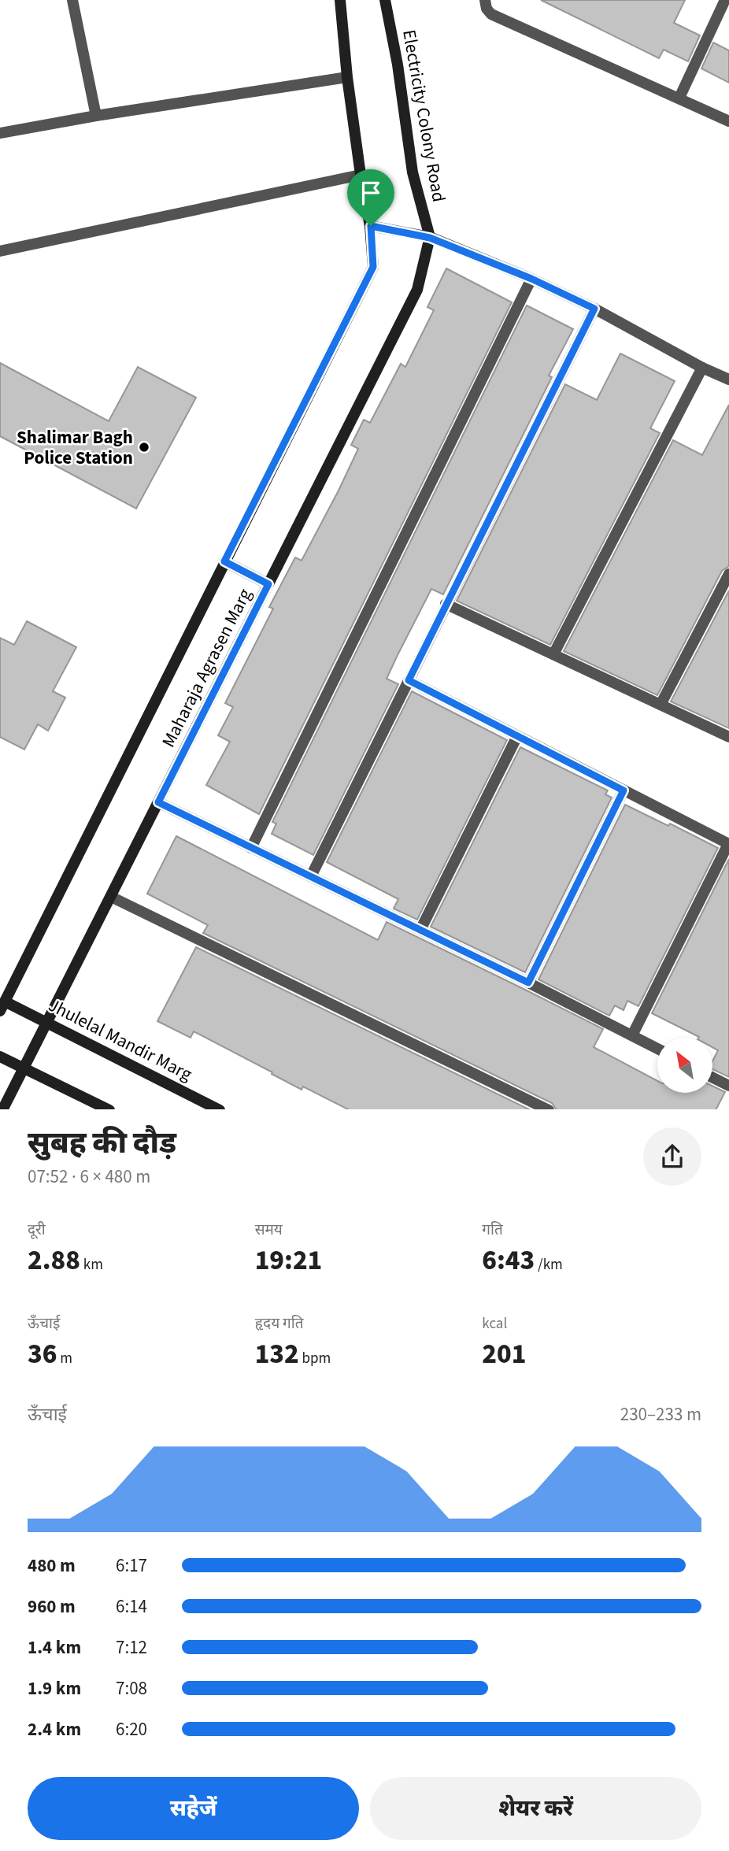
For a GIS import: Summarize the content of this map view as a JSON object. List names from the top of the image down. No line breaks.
{"streets":{"street":["Electricity Colony Road","Maharaja Agrasen Marg","Jhulelal Mandir Marg"]},"crossings":[["Electricity Colony Road","Maharaja Agrasen Marg"],["Maharaja Agrasen Marg","Jhulelal Mandir Marg"]],"places":["Shalimar Bagh Police Station"],"north":"top left","page":{"heading":["सुबह की दौड़","07:52 · 6 × 480 m"],"stats":[["दूरी","2.88 km"],["समय","19:21"],["गति","6:43 /km"],["ऊँचाई","36 m"],["हृदय गति","132 bpm"],["kcal","201"]],"chart":["ऊँचाई","230–233 m"],"list":[{"name":"480 m","note":"6:17"},{"name":"960 m","note":"6:14"},{"name":"1.4 km","note":"7:12"},{"name":"1.9 km","note":"7:08"},{"name":"2.4 km","note":"6:20"}],"buttons":["सहेजें","शेयर करें"]}}
